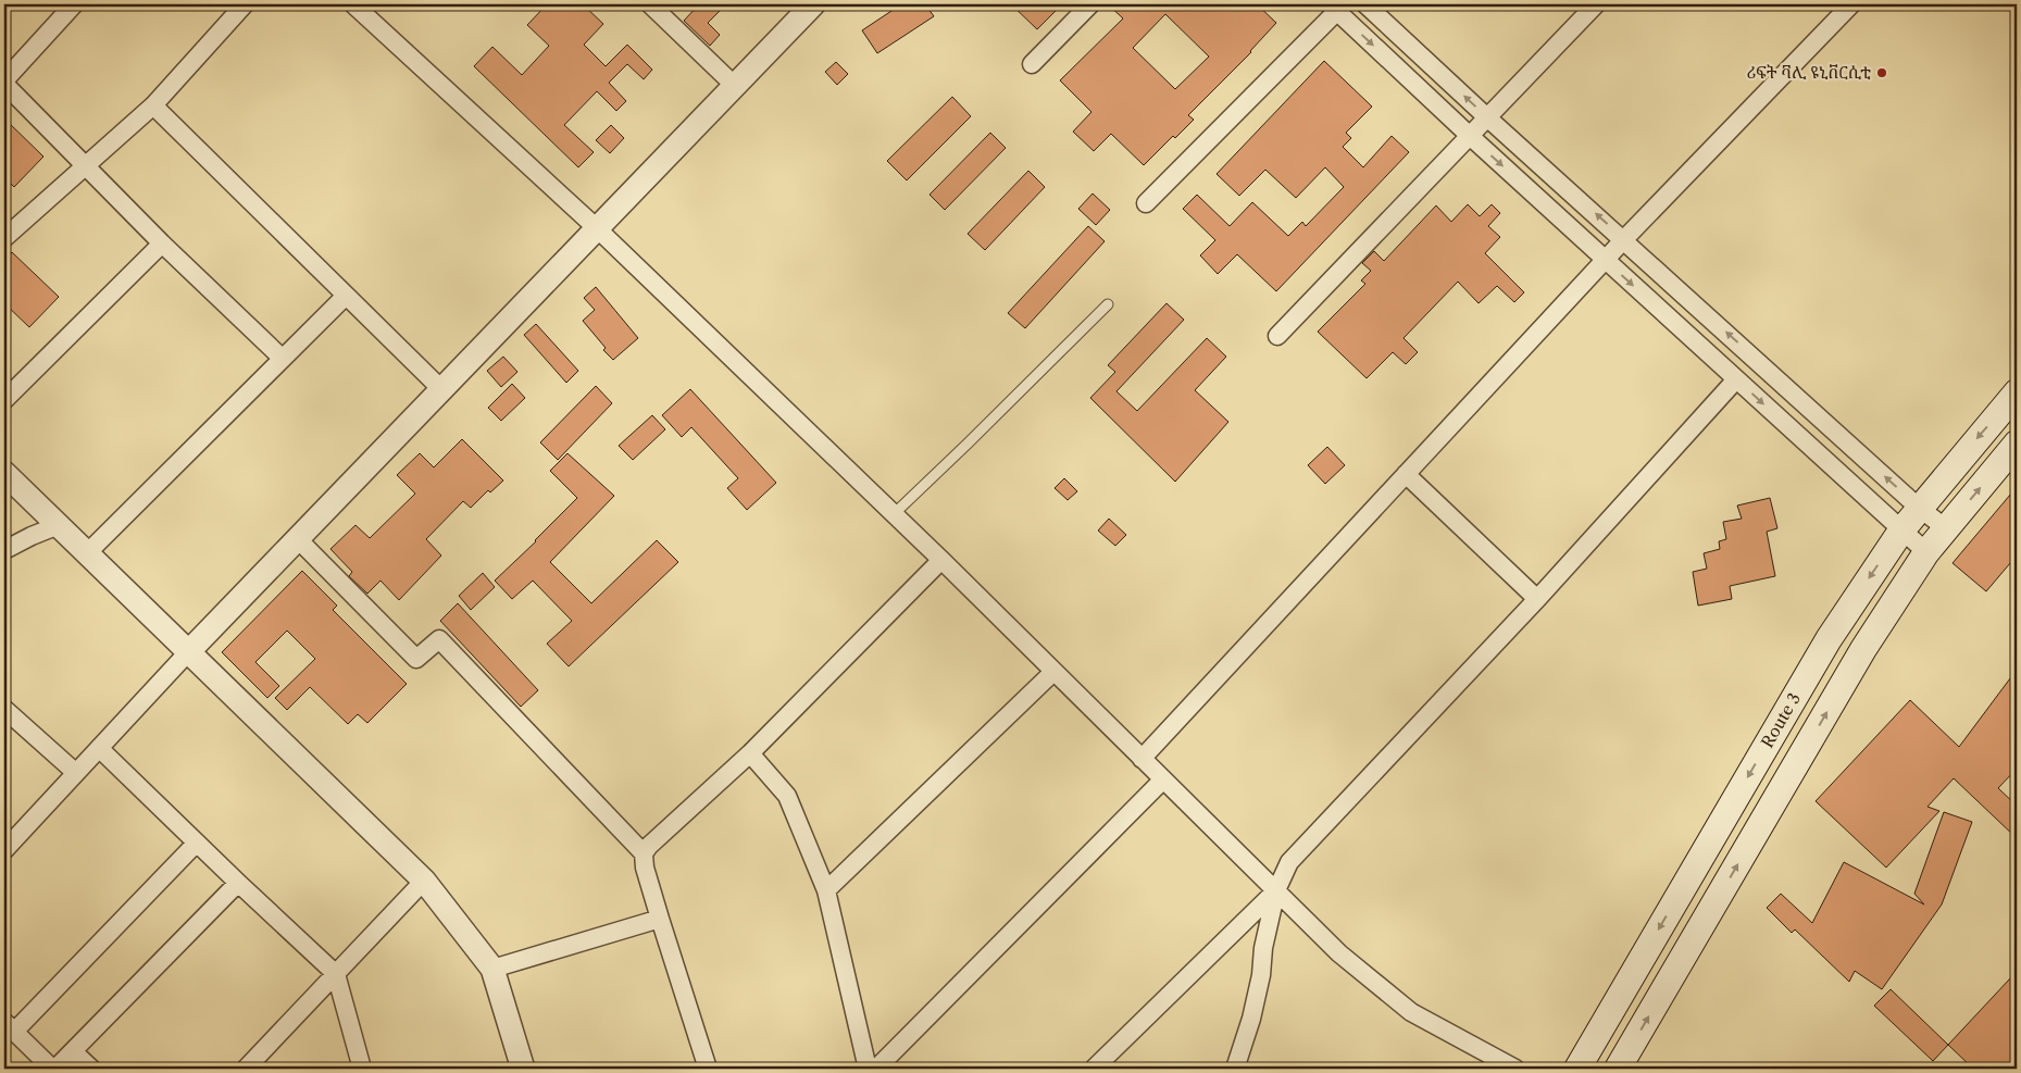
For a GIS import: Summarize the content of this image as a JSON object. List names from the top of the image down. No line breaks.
{"streets":{"main road":["Route 3"]},"places":["ሪፍት ቫሊ ዩኒቨርሲቲ"]}
